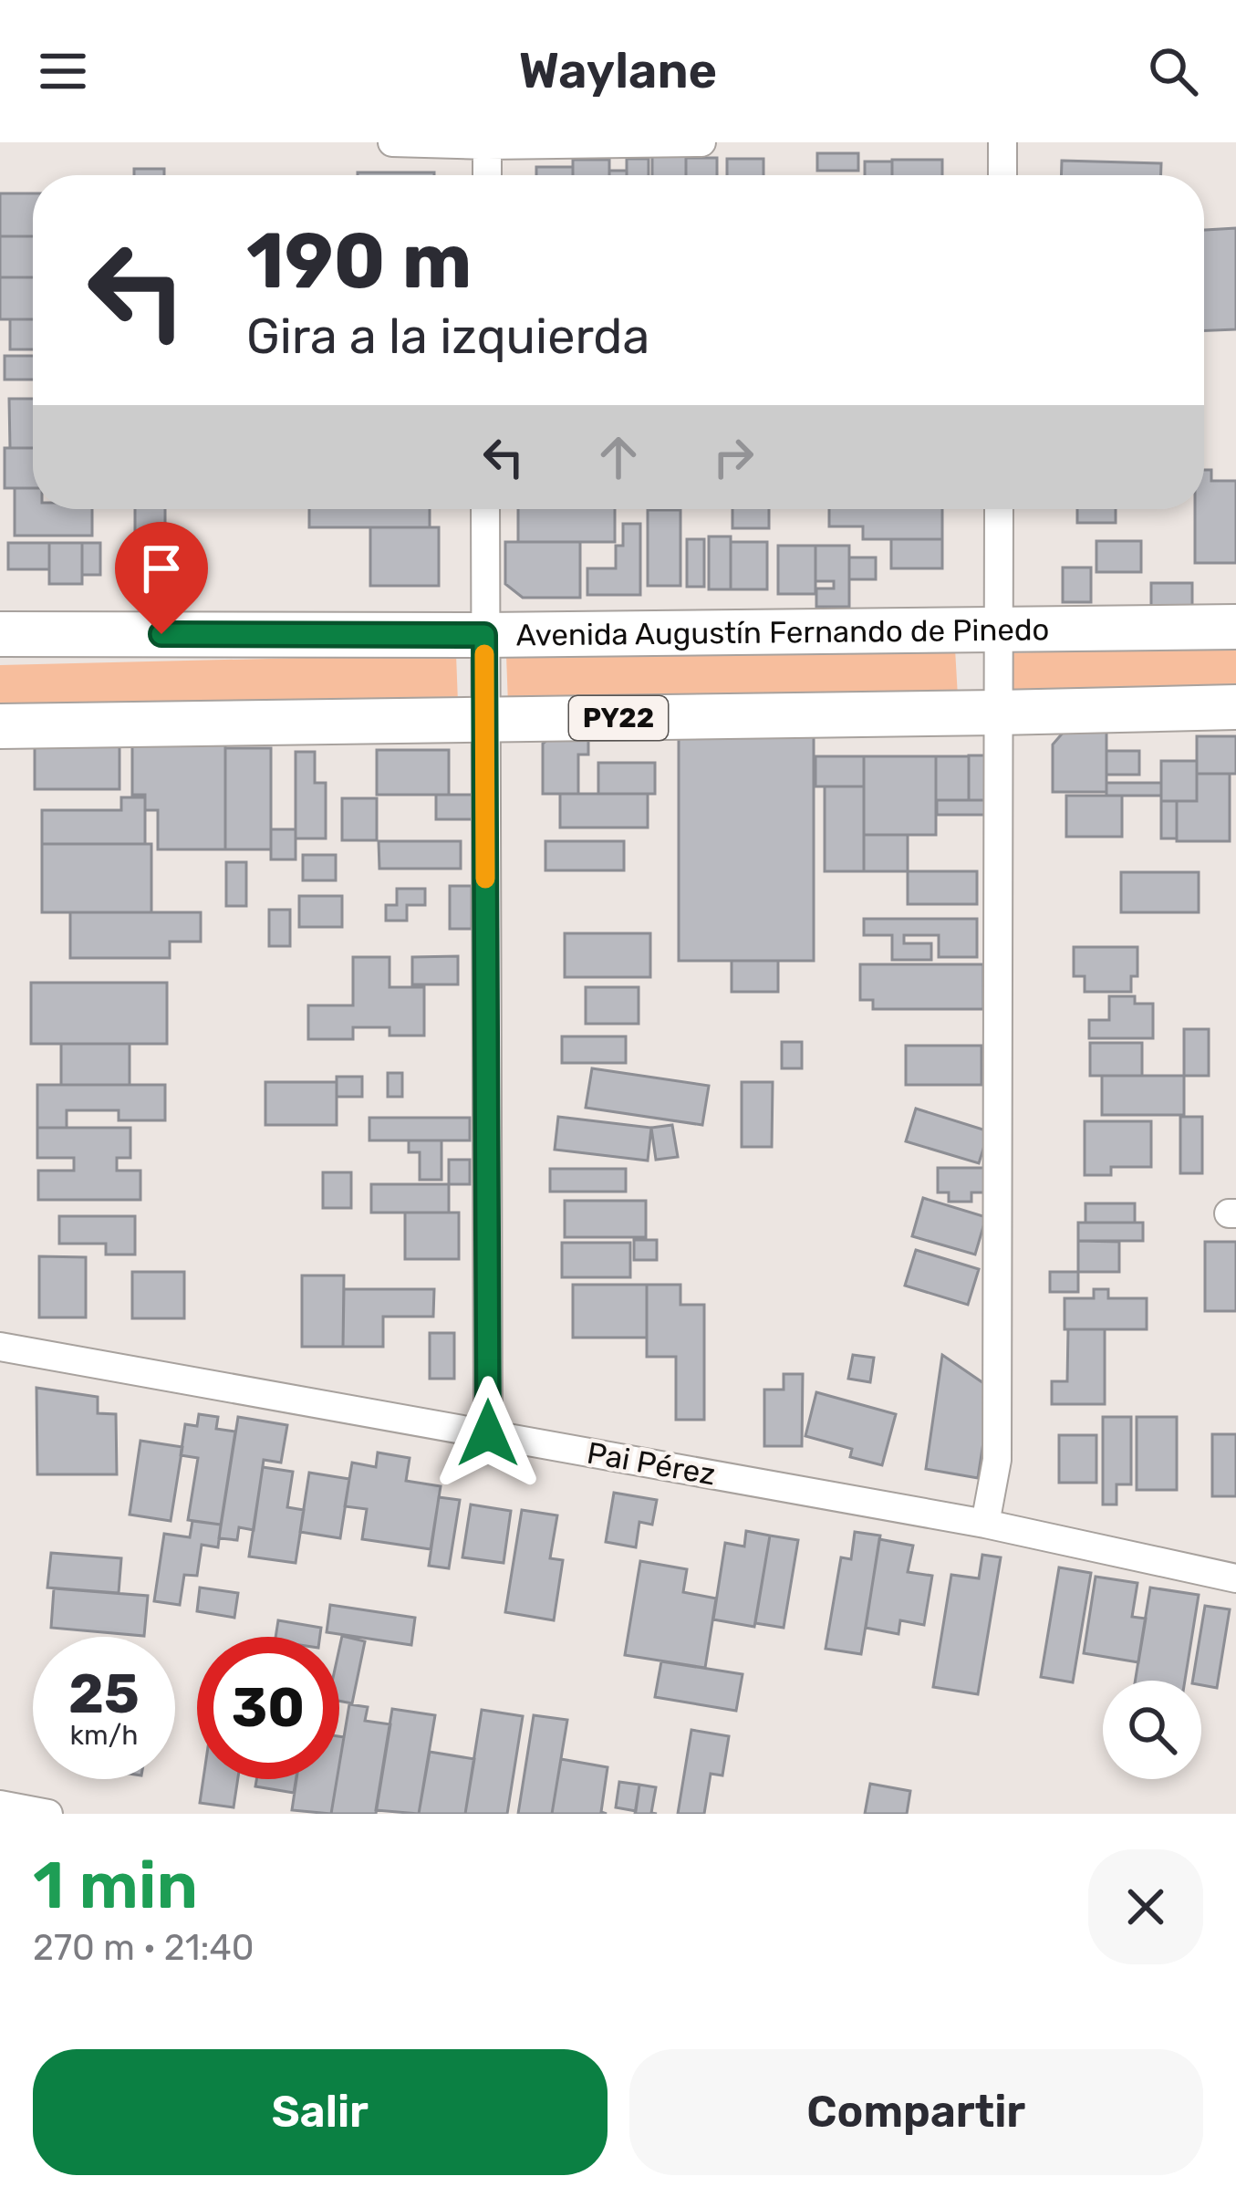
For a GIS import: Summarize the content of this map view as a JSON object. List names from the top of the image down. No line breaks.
{"streets":{"highway":["Avenida Augustín Fernando de Pinedo","PY22"],"street":["Pai Pérez"]},"page":{"header":"Waylane","turn":["190 m","Gira a la izquierda"],"speed":"25 km/h","limit":"30","heading":["1 min","270 m · 21:40"],"buttons":["Salir","Compartir"]}}
